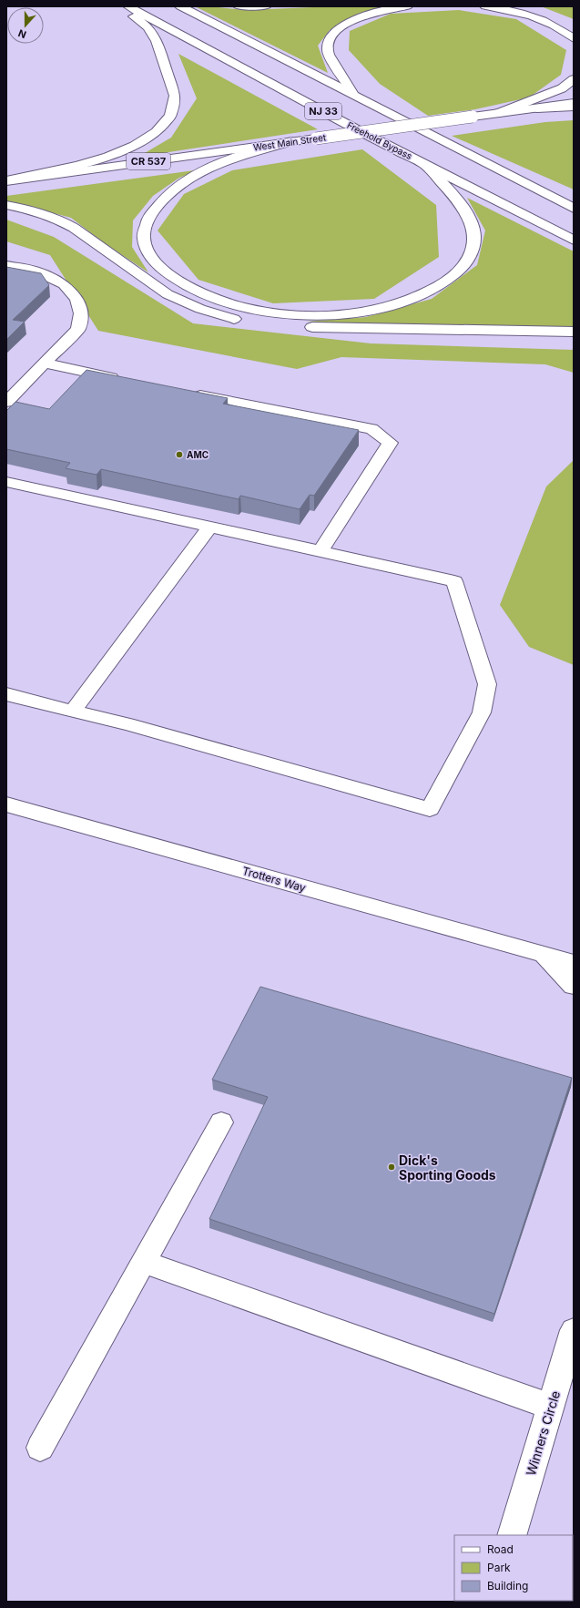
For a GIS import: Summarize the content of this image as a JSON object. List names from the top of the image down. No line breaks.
{"streets":{"main road":["NJ 33","Freehold Bypass","West Main Street","CR 537","Trotters Way","Winners Circle"]},"places":["AMC","Dick's Sporting Goods"],"legend":["Road","Park","Building"],"north":"bottom"}
